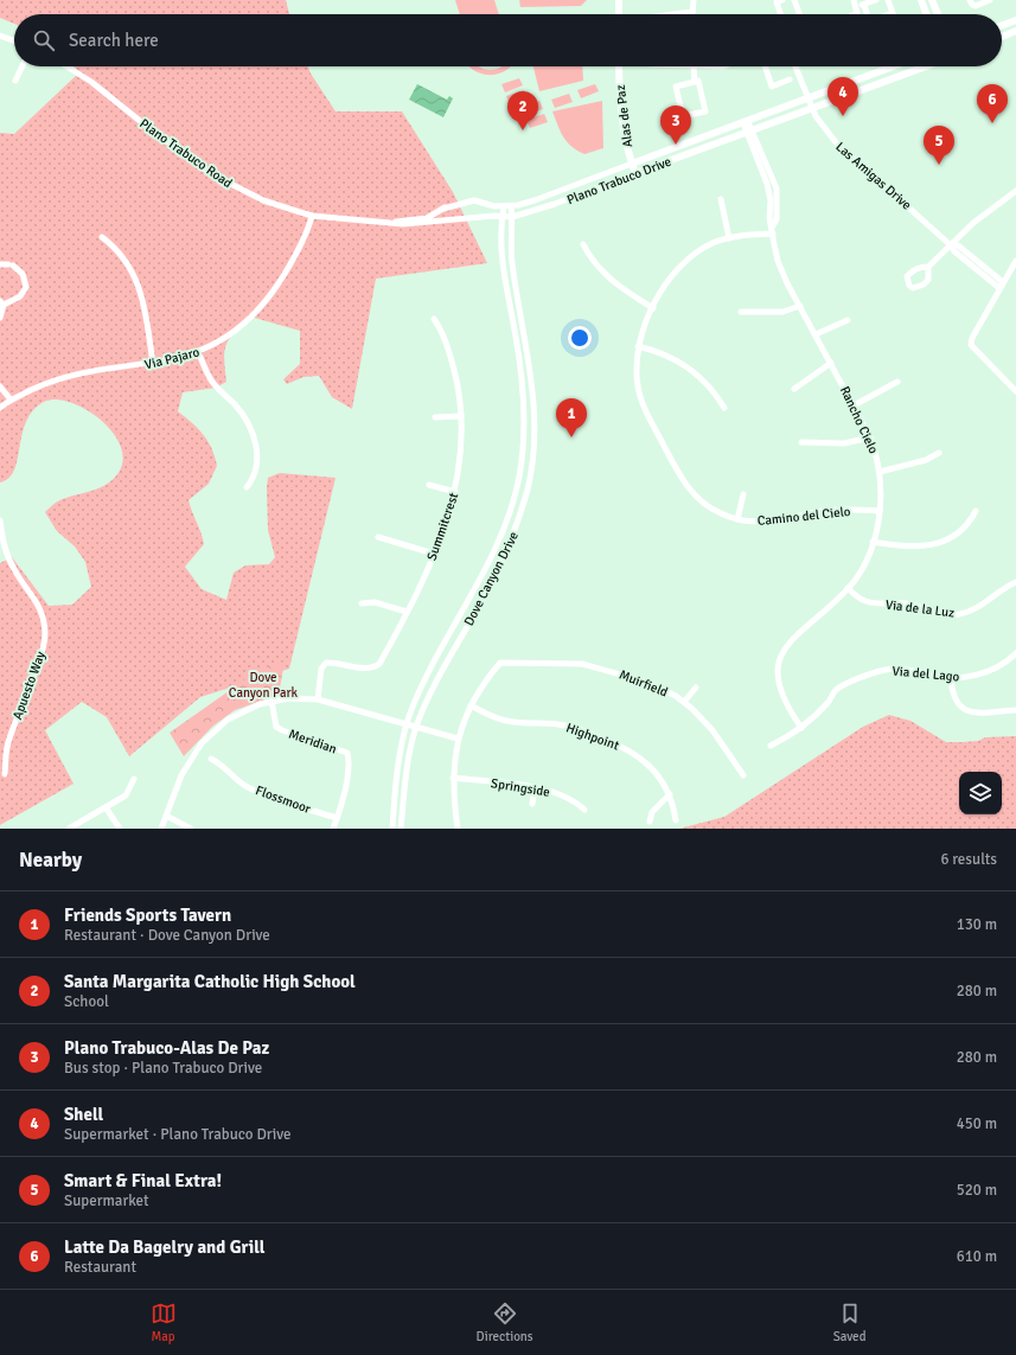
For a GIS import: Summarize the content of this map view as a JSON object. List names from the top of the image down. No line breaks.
{"streets":{"main road":["Alas de Paz","Plano Trabuco Drive"],"street":["Plano Trabuco Road","Las Amigas Drive","Via Pajaro","Rancho Cielo","Camino del Cielo","Summitcrest","Dove Canyon Drive","Via de la Luz","Via del Lago","Muirfield","Apuesto Way","Highpoint","Meridian","Springside","Flossmoor"]},"crossings":[["Alas de Paz","Plano Trabuco Drive"],["Plano Trabuco Road","Plano Trabuco Drive"],["Plano Trabuco Road","Via Pajaro"],["Plano Trabuco Road","Dove Canyon Drive"],["Las Amigas Drive","Plano Trabuco Drive"],["Plano Trabuco Drive","Rancho Cielo"],["Plano Trabuco Drive","Dove Canyon Drive"],["Rancho Cielo","Camino del Cielo"],["Rancho Cielo","Via de la Luz"],["Rancho Cielo","Via del Lago"],["Muirfield","Highpoint"],["Meridian","Flossmoor"]],"parks":["Dove Canyon Park"],"page":{"search":"Search here","pins":["4","6","2","3","5","1"],"heading":["Nearby","6 results"],"list":[{"mark":"1","name":"Friends Sports Tavern","note":"Restaurant · Dove Canyon Drive","value":"130 m"},{"mark":"2","name":"Santa Margarita Catholic High School","note":"School","value":"280 m"},{"mark":"3","name":"Plano Trabuco-Alas De Paz","note":"Bus stop · Plano Trabuco Drive","value":"280 m"},{"mark":"4","name":"Shell","note":"Supermarket · Plano Trabuco Drive","value":"450 m"},{"mark":"5","name":"Smart & Final Extra!","note":"Supermarket","value":"520 m"},{"mark":"6","name":"Latte Da Bagelry and Grill","note":"Restaurant","value":"610 m"}],"nav":["Map","Directions","Saved"]}}
